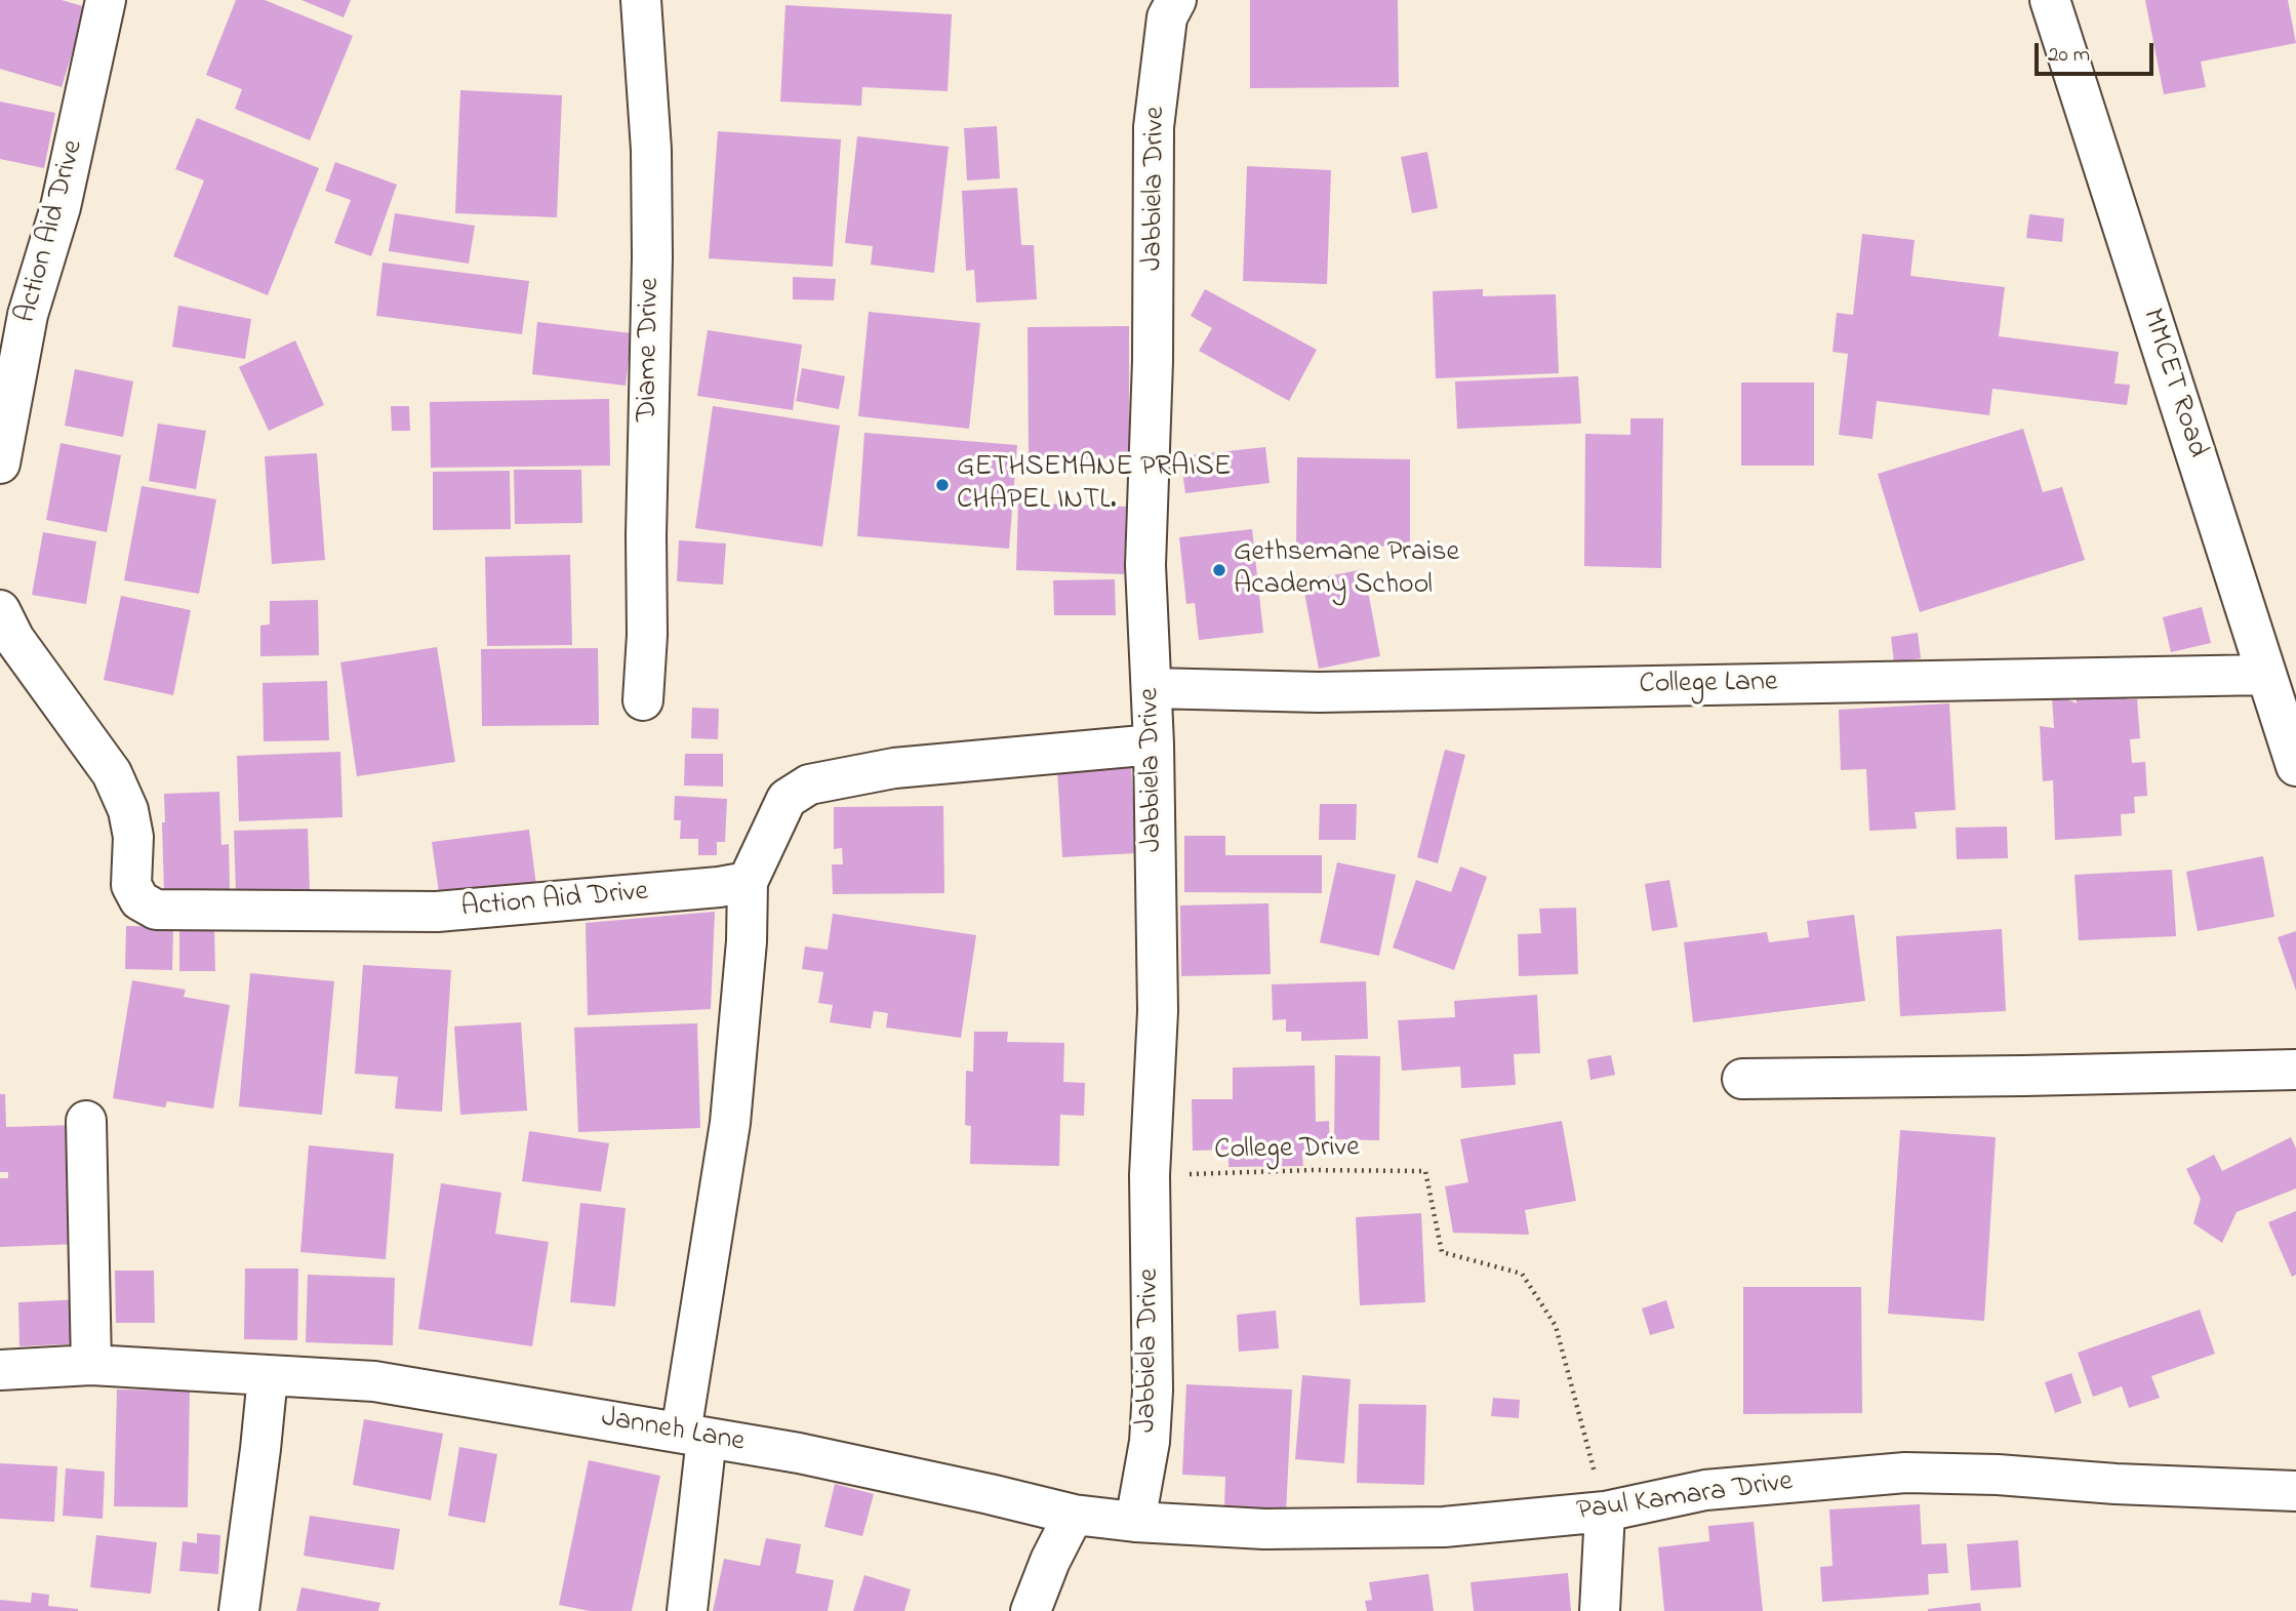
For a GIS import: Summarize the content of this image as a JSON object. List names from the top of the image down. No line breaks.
{"streets":{"street":["Jabbiela Drive","Action Aid Drive","Diame Drive","MMCET Road","College Lane","Janneh Lane","Paul Kamara Drive"],"path":["College Drive"]},"crossings":[["Jabbiela Drive","College Lane"],["Jabbiela Drive","College Drive"],["Jabbiela Drive","Paul Kamara Drive"],["MMCET Road","College Lane"],["College Drive","Paul Kamara Drive"],["Janneh Lane","Paul Kamara Drive"]],"places":["GETHSEMANE PRAISE CHAPEL INTL.","Gethsemane Praise Academy School"],"scale_bar":"20 m"}
